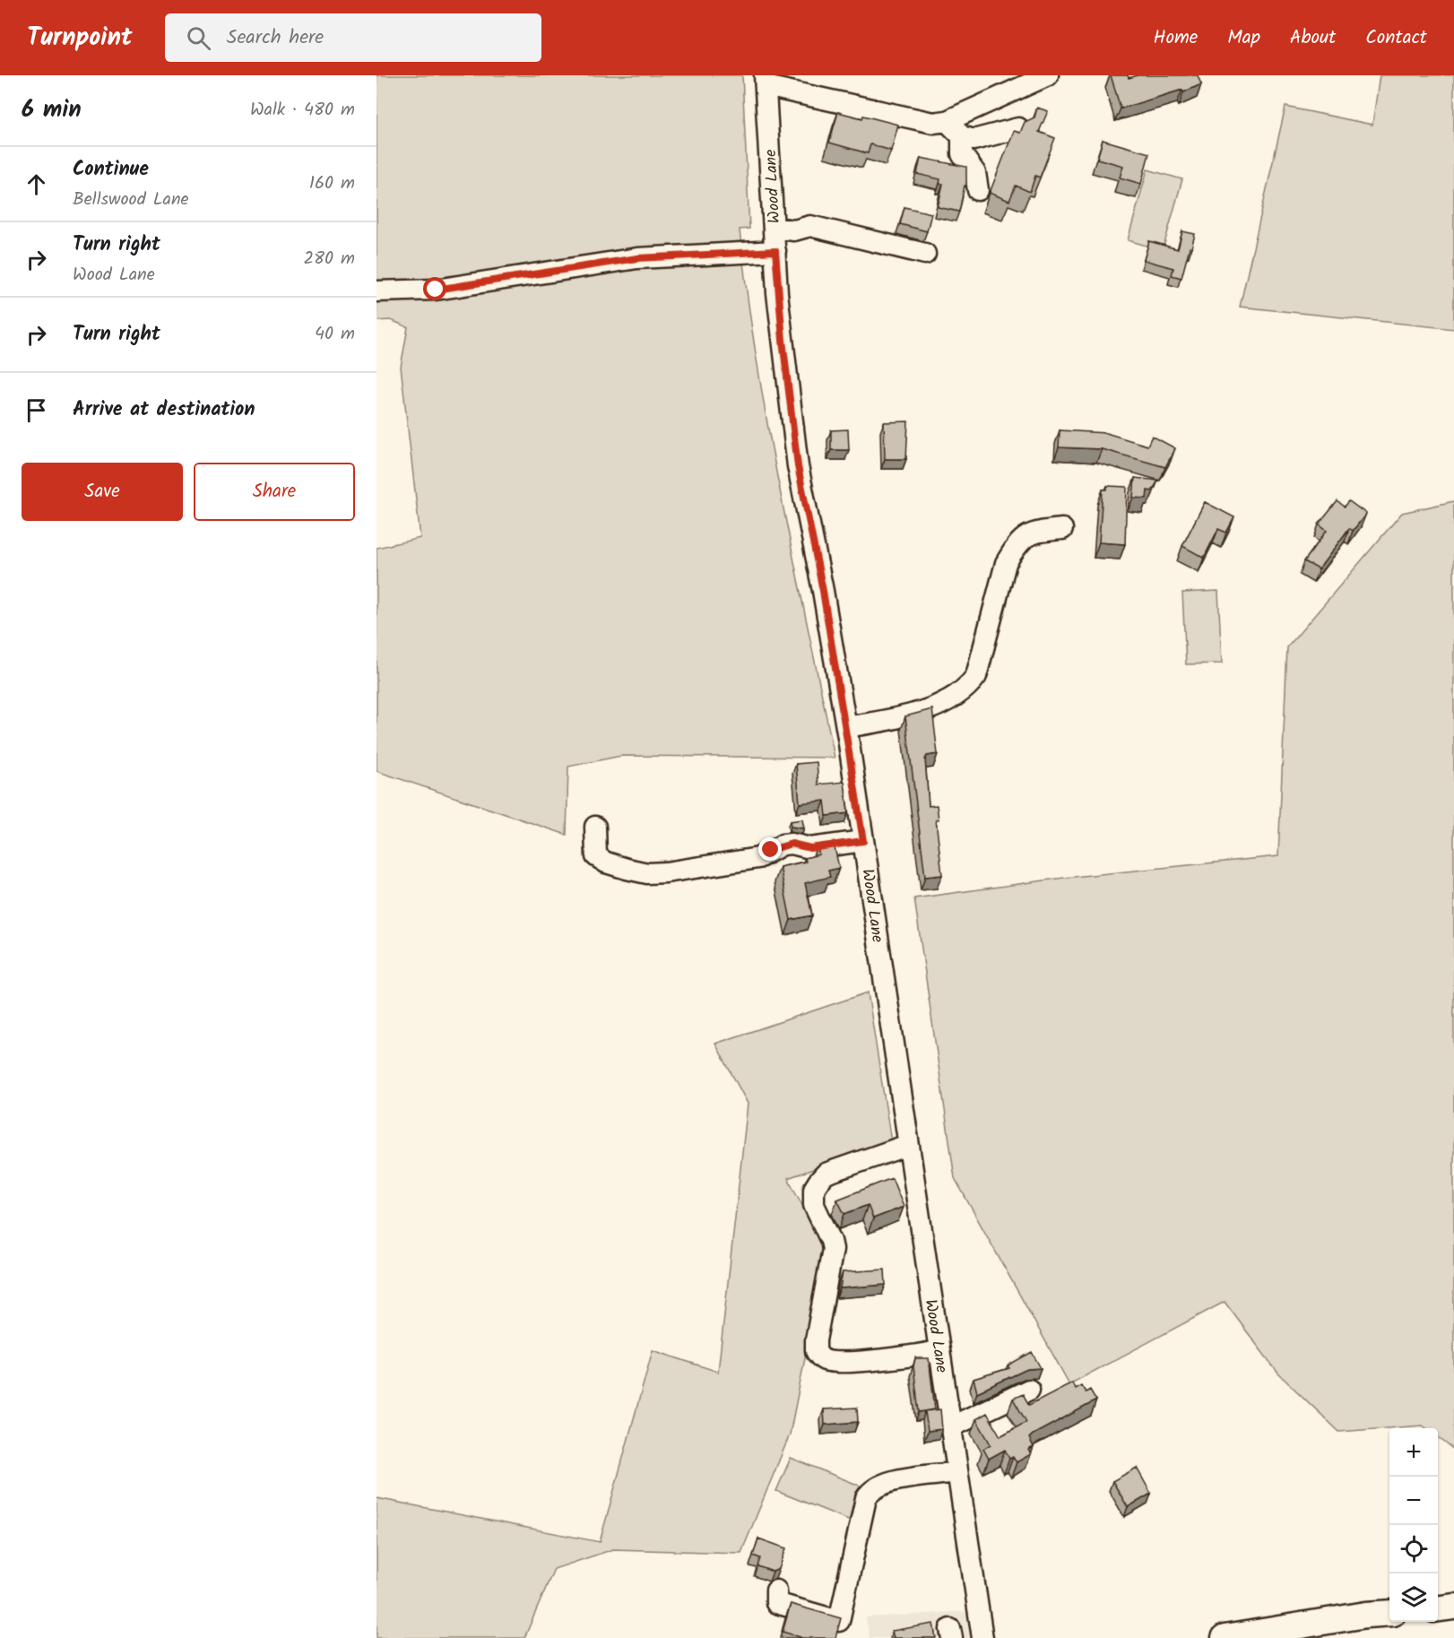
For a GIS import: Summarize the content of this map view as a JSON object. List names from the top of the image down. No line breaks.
{"streets":{"street":["Wood Lane"]},"page":{"header":"Turnpoint","search":"Search here","nav":["Home","Map","About","Contact"],"heading":["6 min","Walk · 480 m"],"list":[["Continue","Bellswood Lane","160 m"],["Turn right","Wood Lane","280 m"],["Turn right","40 m"],"Arrive at destination"],"buttons":["Save","Share"],"map_buttons":["+","−"]}}
